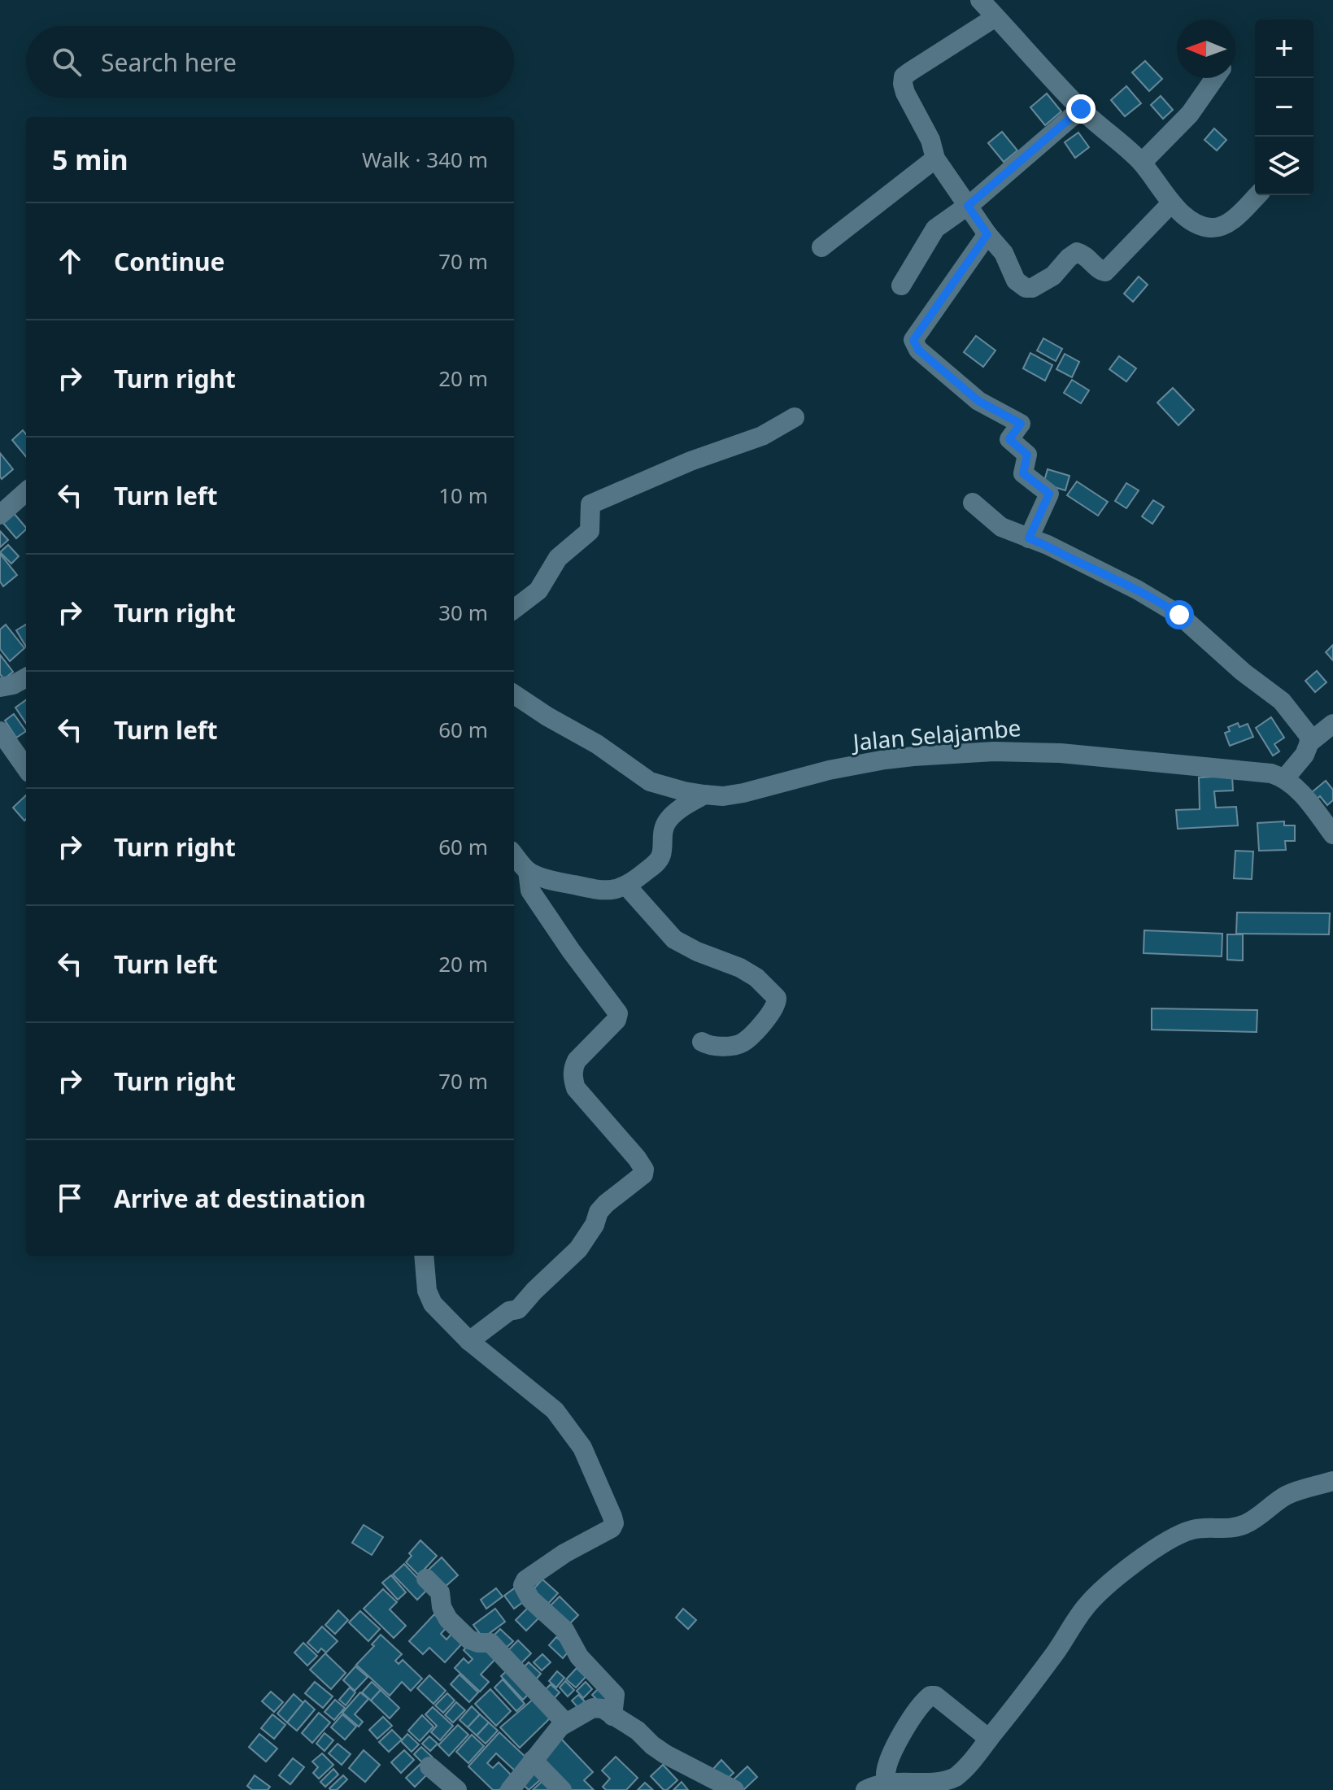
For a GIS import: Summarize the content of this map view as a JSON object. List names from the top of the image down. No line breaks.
{"streets":{"street":["Jalan Selajambe"]},"north":"left","page":{"map_buttons":["+","−"],"search":"Search here","heading":["5 min","Walk · 340 m"],"list":[["Continue","70 m"],["Turn right","20 m"],["Turn left","10 m"],["Turn right","30 m"],["Turn left","60 m"],["Turn right","60 m"],["Turn left","20 m"],["Turn right","70 m"],"Arrive at destination"]}}
